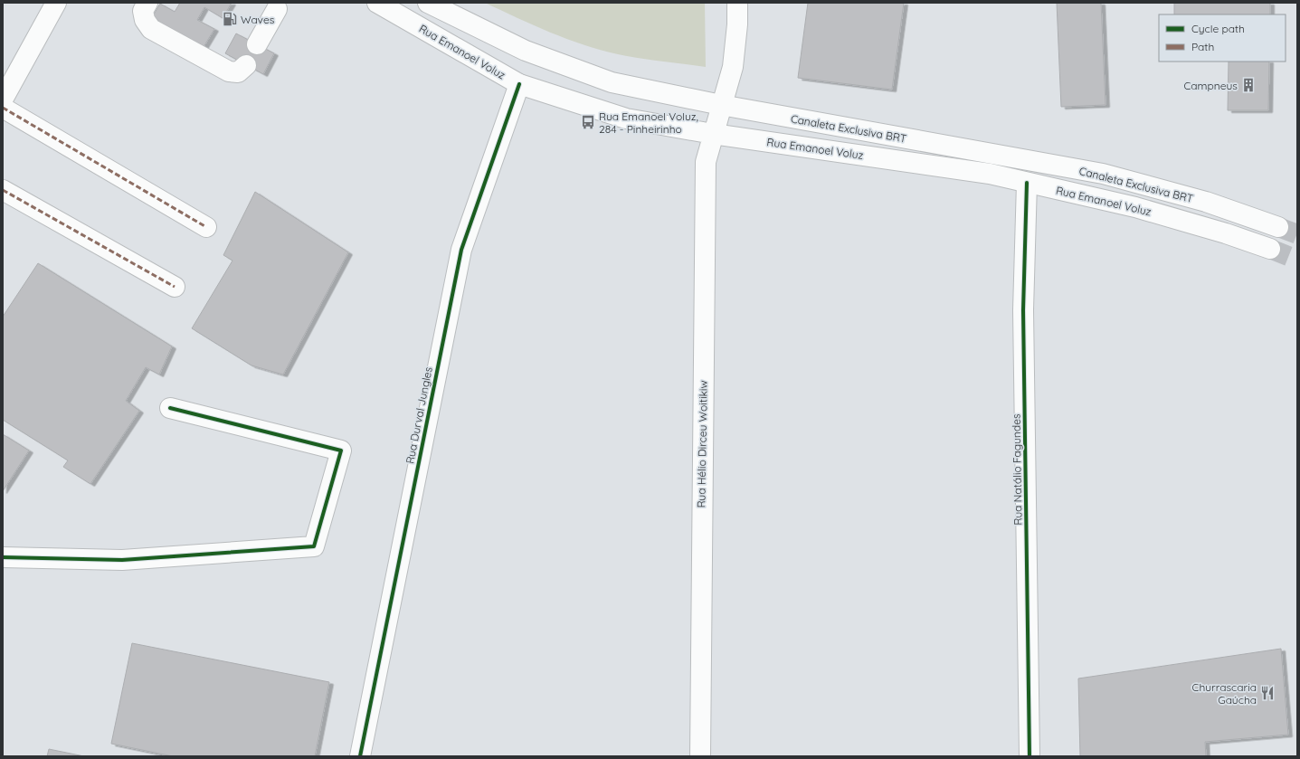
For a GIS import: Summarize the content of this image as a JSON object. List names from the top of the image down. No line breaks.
{"streets":{"street":["Rua Emanoel Voluz","Canaleta Exclusiva BRT","Rua Durval Jungles","Rua Hélio Dirceu Woitikiw","Rua Natálio Fagundes"]},"crossings":[["Rua Emanoel Voluz","Rua Durval Jungles"],["Rua Emanoel Voluz","Rua Hélio Dirceu Woitikiw"],["Rua Emanoel Voluz","Rua Natálio Fagundes"],["Canaleta Exclusiva BRT","Rua Hélio Dirceu Woitikiw"]],"places":{"fuel station":["Waves"],"building":["Campneus"],"bus stop":["Rua Emanoel Voluz, 284 - Pinheirinho"],"restaurant":["Churrascaria Gaúcha"]},"legend":["Cycle path","Path"]}
